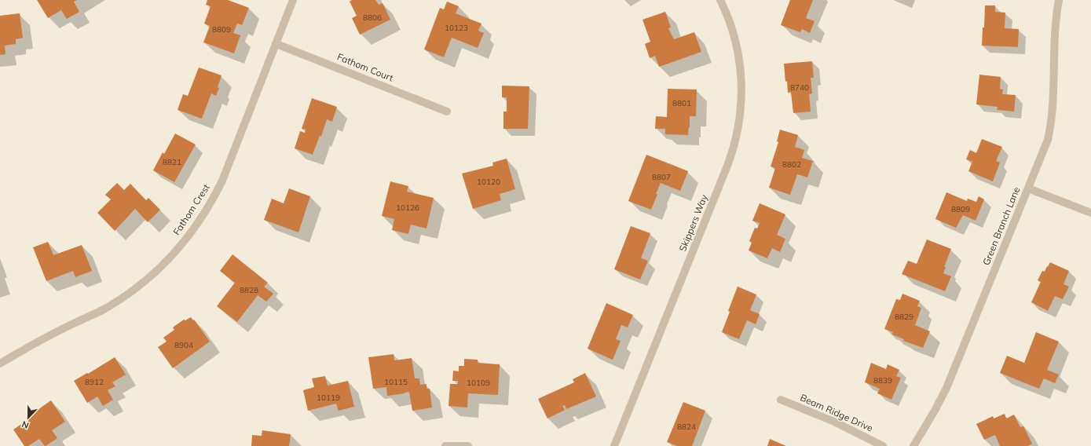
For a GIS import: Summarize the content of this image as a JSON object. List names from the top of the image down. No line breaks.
{"streets":{"street":["Fathom Court","Fathom Crest","Skippers Way","Green Branch Lane","Beam Ridge Drive"]},"crossings":[["Fathom Court","Fathom Crest"]],"house_numbers":["8806","10123","8809","8740","8801","8821","8802","8807","10120","10126","8809","8828","8829","8904","8839","8912","10115","10109","10119","8824"],"north":"bottom"}
